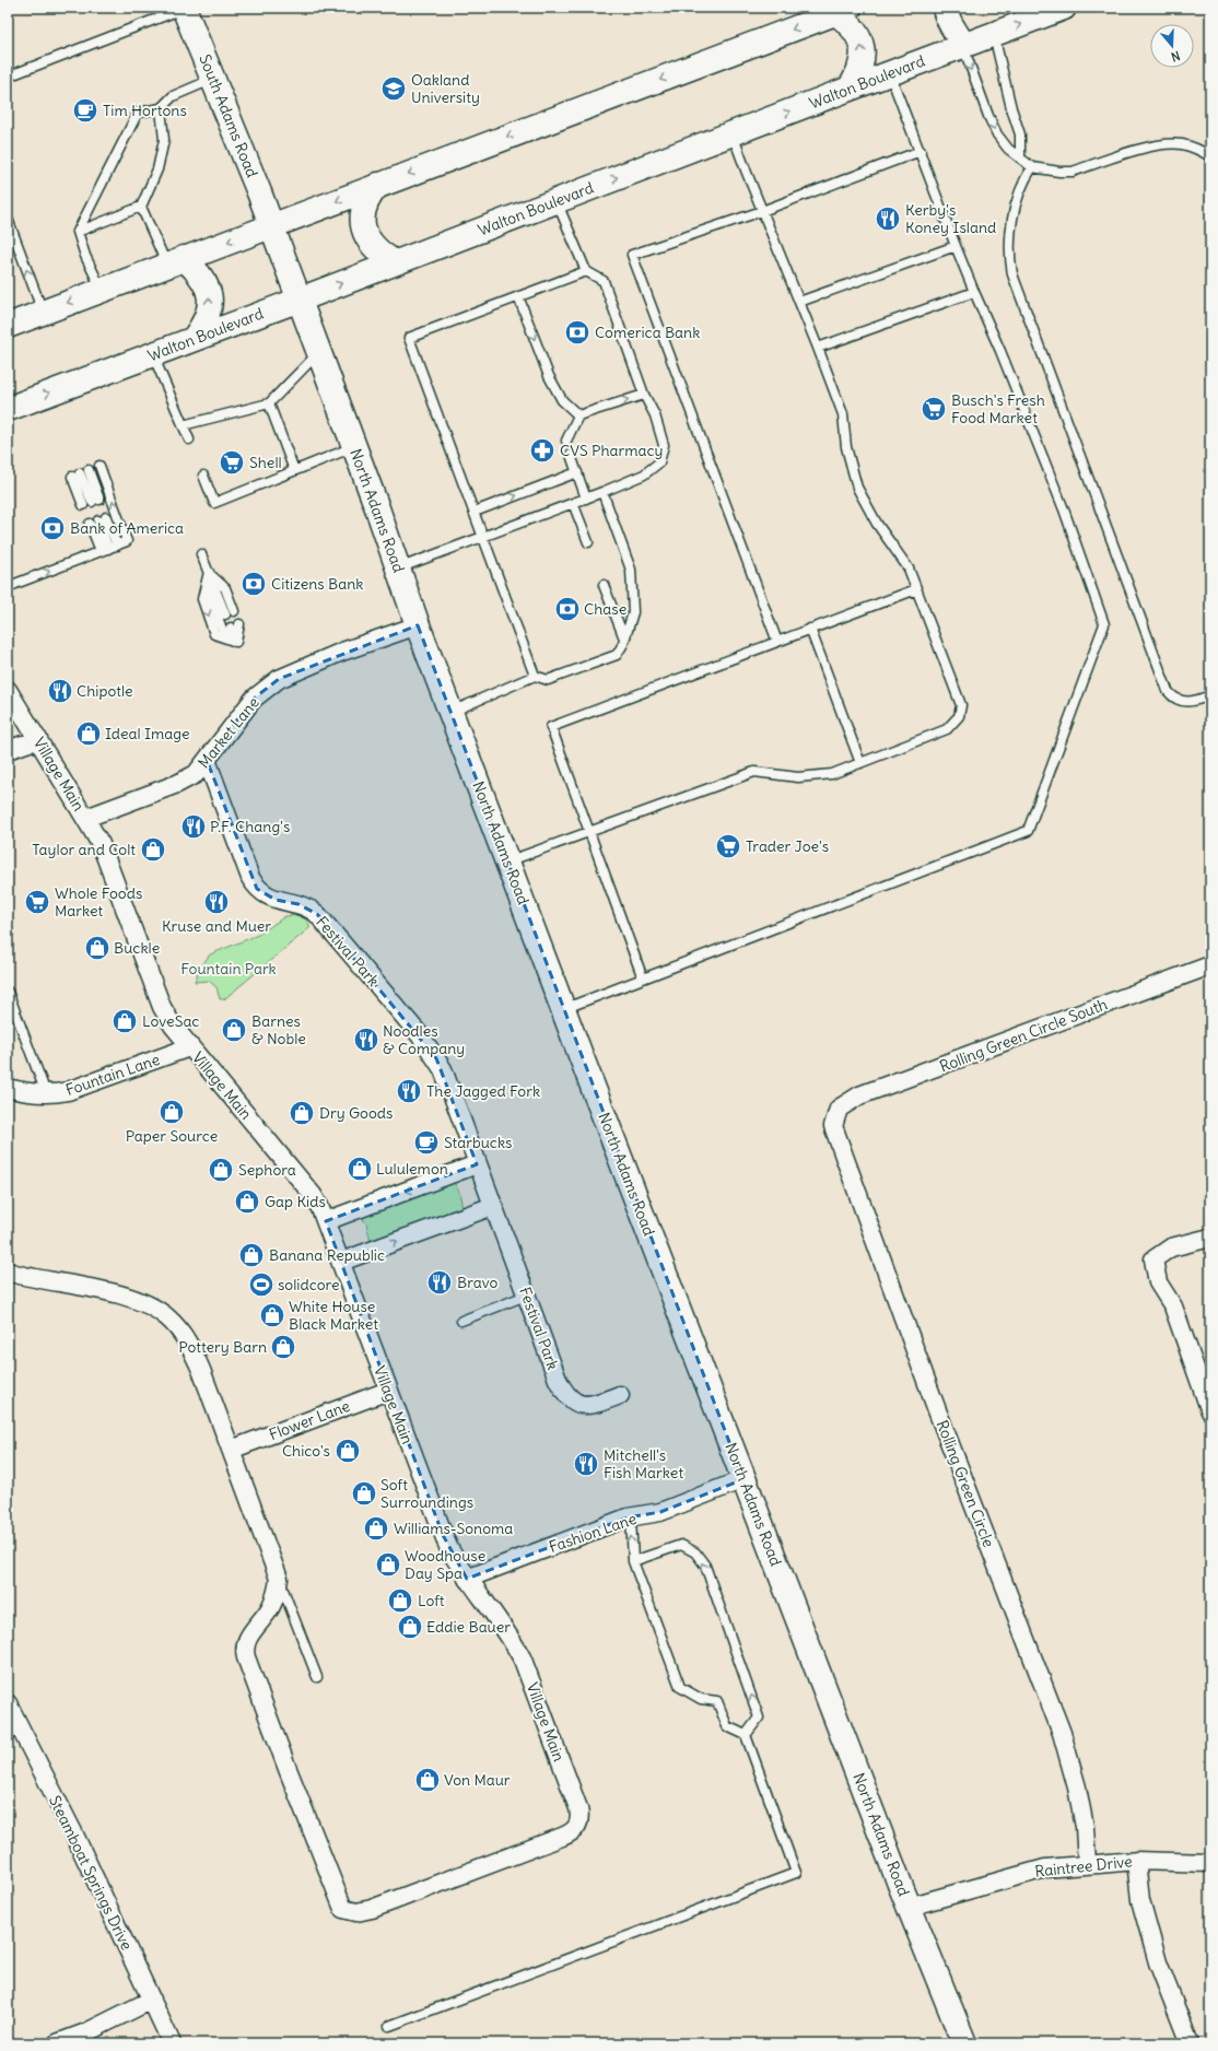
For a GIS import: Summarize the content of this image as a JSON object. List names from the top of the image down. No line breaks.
{"streets":{"main road":["Walton Boulevard","South Adams Road","North Adams Road"],"street":["Market Lane","Village Main","Festival Park","Rolling Green Circle South","Fountain Lane","Flower Lane","Rolling Green Circle","Fashion Lane","Raintree Drive","Steamboat Springs Drive"]},"crossings":[["Walton Boulevard","South Adams Road"],["Walton Boulevard","North Adams Road"],["South Adams Road","North Adams Road"],["North Adams Road","Market Lane"],["North Adams Road","Fashion Lane"],["North Adams Road","Raintree Drive"],["Market Lane","Village Main"],["Market Lane","Festival Park"],["Village Main","Fountain Lane"],["Village Main","Flower Lane"],["Village Main","Fashion Lane"],["Rolling Green Circle South","Rolling Green Circle"],["Rolling Green Circle","Raintree Drive"]],"parks":["Fountain Park"],"places":{"school or university":["Oakland University"],"cafe":["Tim Hortons","Starbucks"],"restaurant":["Kerby's Koney Island","Chipotle","P.F. Chang's","Kruse and Muer","Noodles & Company","The Jagged Fork","Bravo","Mitchell's Fish Market"],"bank":["Comerica Bank","Bank of America","Citizens Bank","Chase"],"supermarket":["Busch's Fresh Food Market","Shell","Trader Joe's","Whole Foods Market"],"pharmacy":["CVS Pharmacy"],"shop":["Ideal Image","Taylor and Colt","Buckle","LoveSac","Barnes & Noble","Paper Source","Dry Goods","Lululemon","Sephora","Gap Kids","Banana Republic","White House Black Market","Pottery Barn","Chico's","Soft Surroundings","Williams-Sonoma","Woodhouse Day Spa","Loft","Eddie Bauer","Von Maur"],"sports":["solidcore"]},"north":"bottom"}
